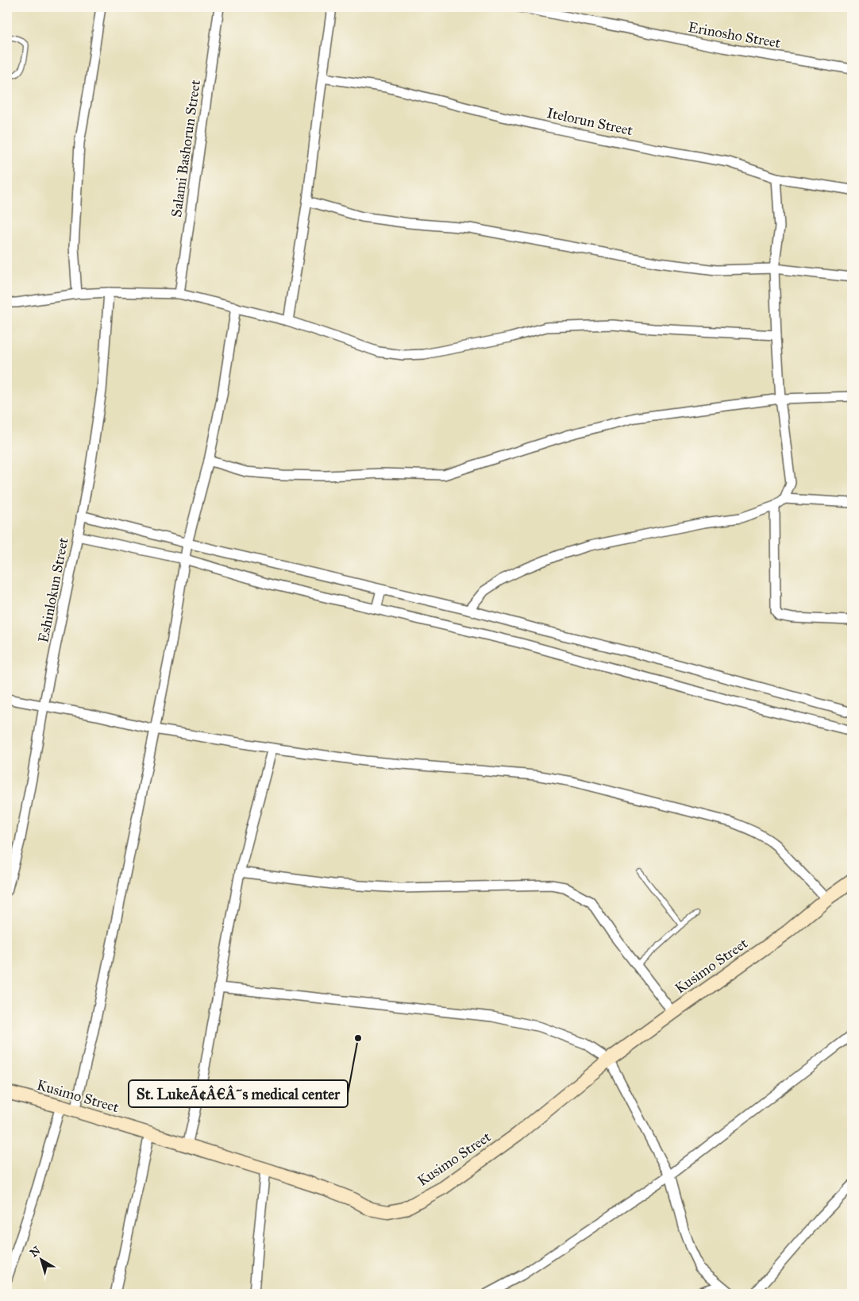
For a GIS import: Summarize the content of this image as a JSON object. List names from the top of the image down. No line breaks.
{"streets":{"street":["Erinosho Street","Itelorun Street","Salami Bashorun Street","Eshinlokun Street","Kusimo Street"]},"places":["St. LukeÃ¢Â€Â˜s medical center"],"north":"top left"}
